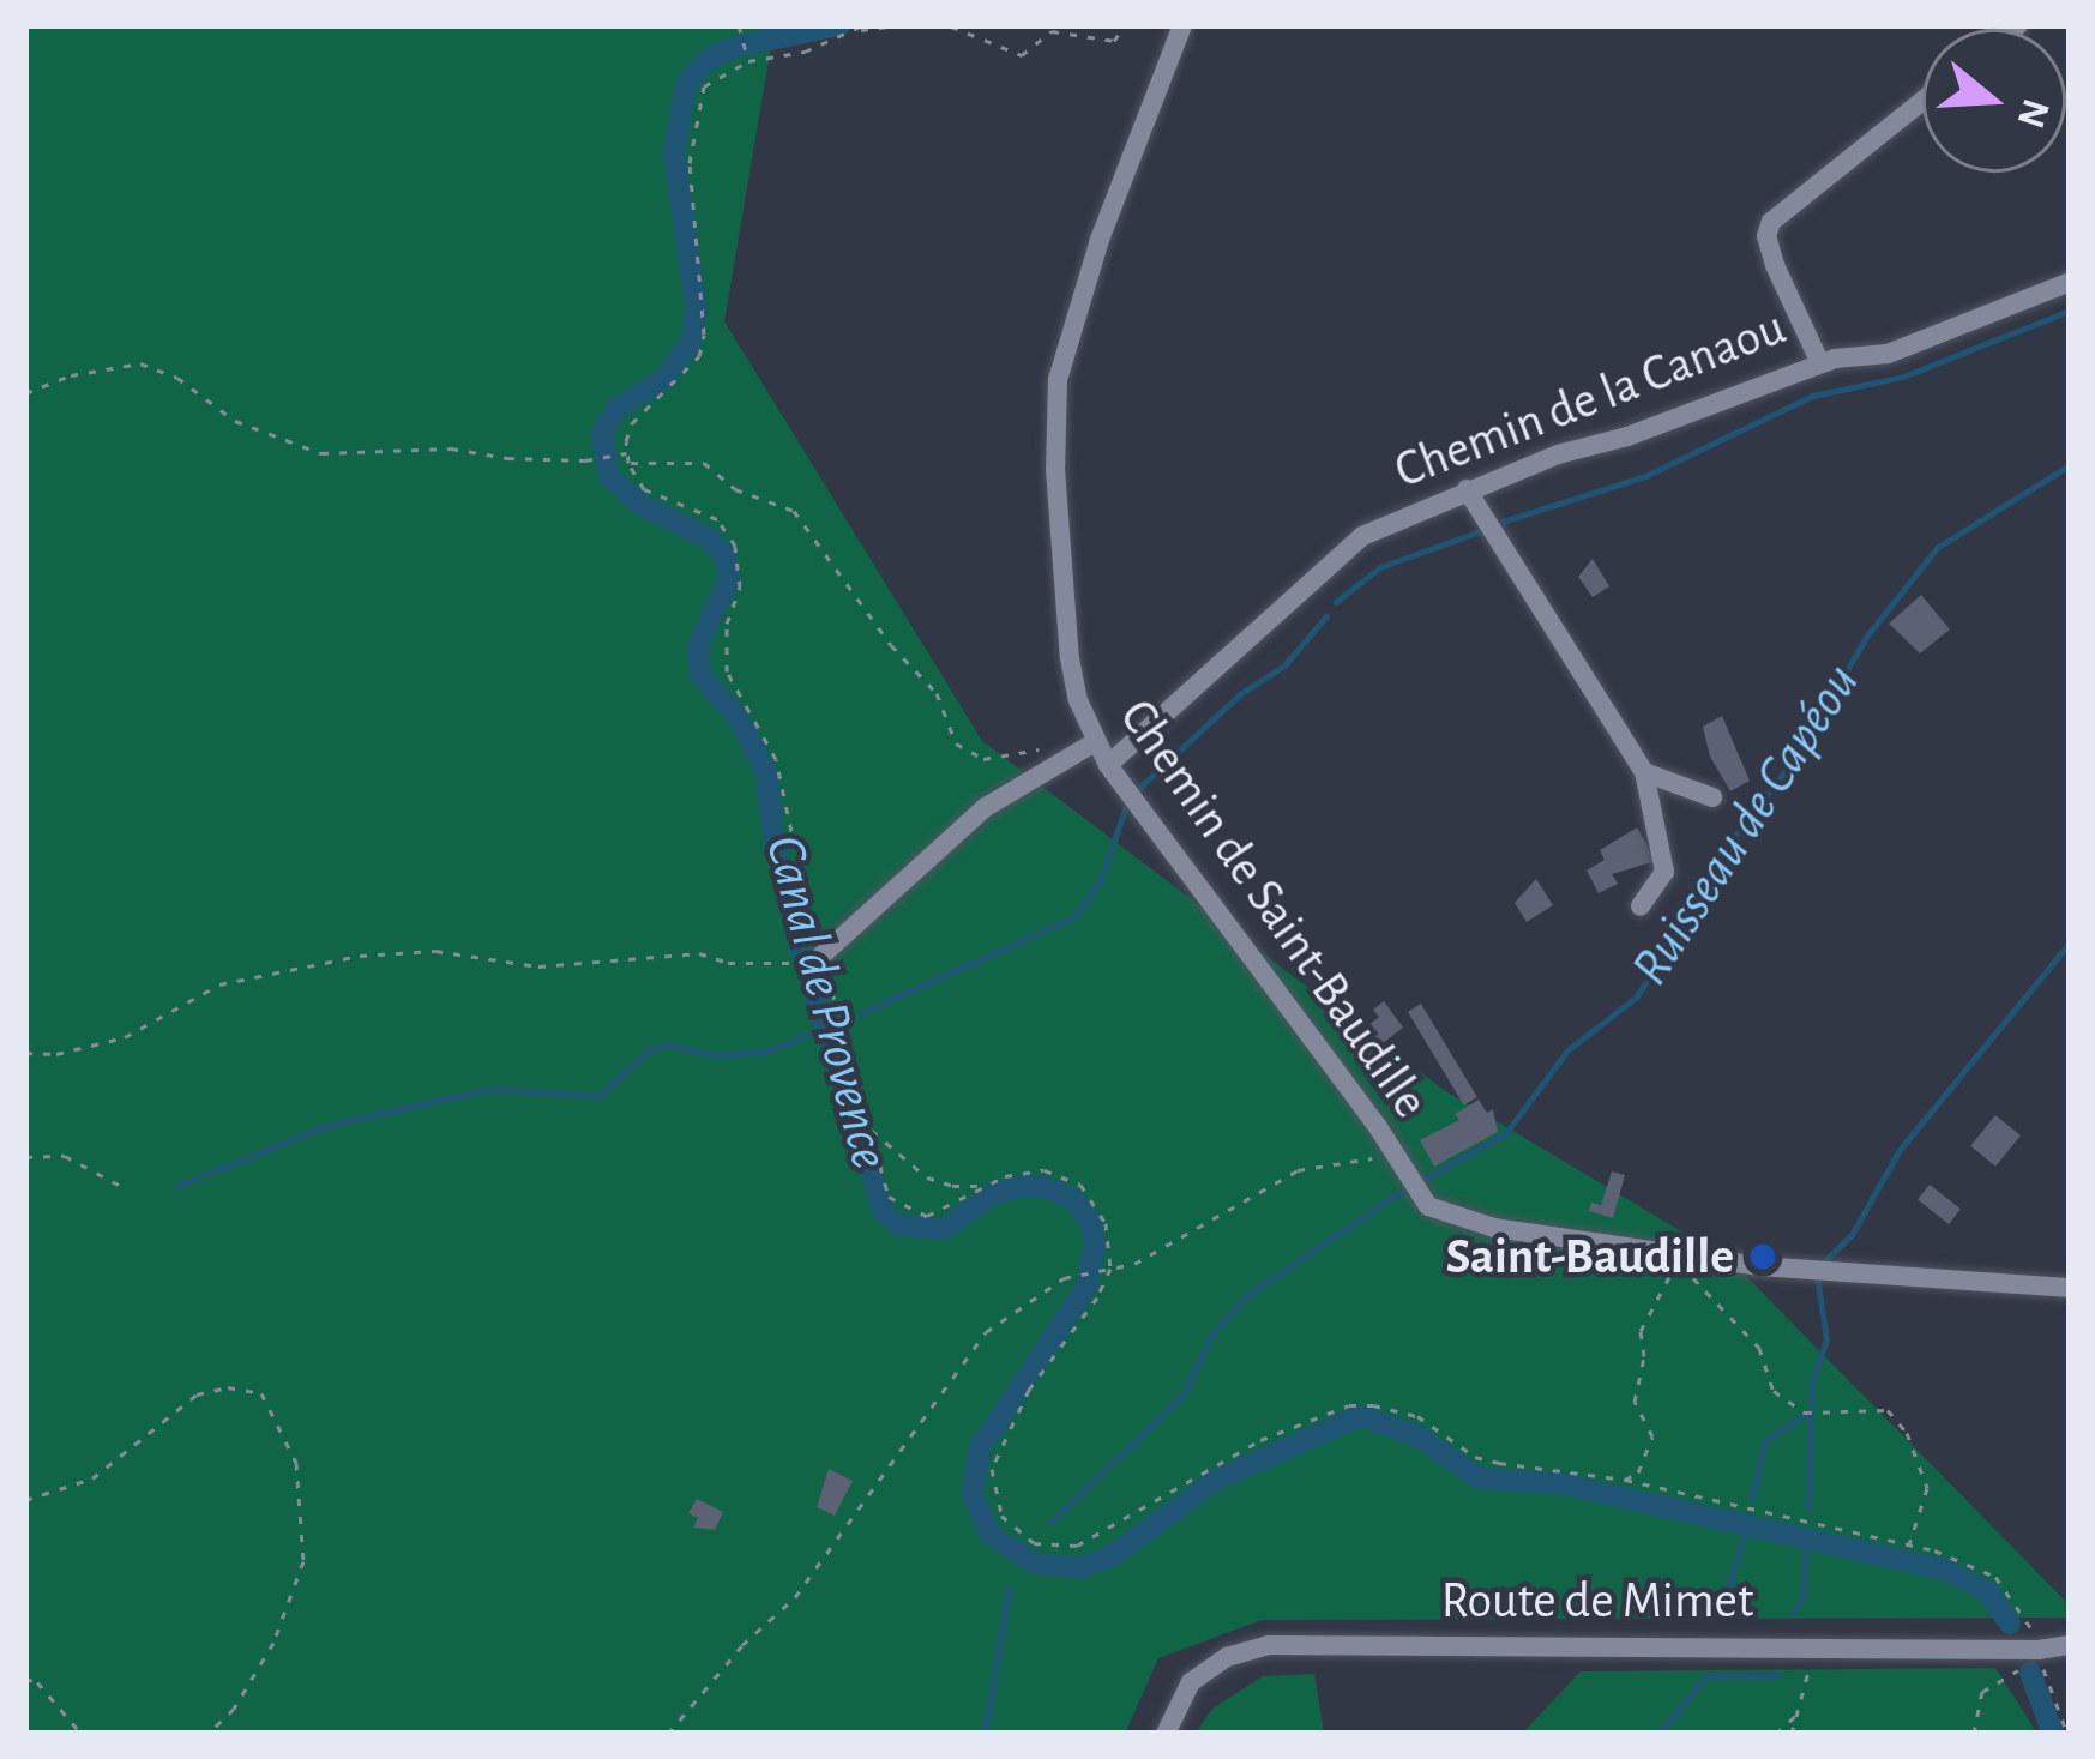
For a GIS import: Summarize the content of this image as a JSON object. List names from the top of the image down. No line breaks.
{"streets":{"street":["Chemin de la Canaou","Chemin de Saint-Baudille","Route de Mimet"]},"crossings":[["Chemin de la Canaou","Chemin de Saint-Baudille"]],"water":["Ruisseau de Capéou","Canal de Provence"],"places":["Saint-Baudille"],"north":"right"}
